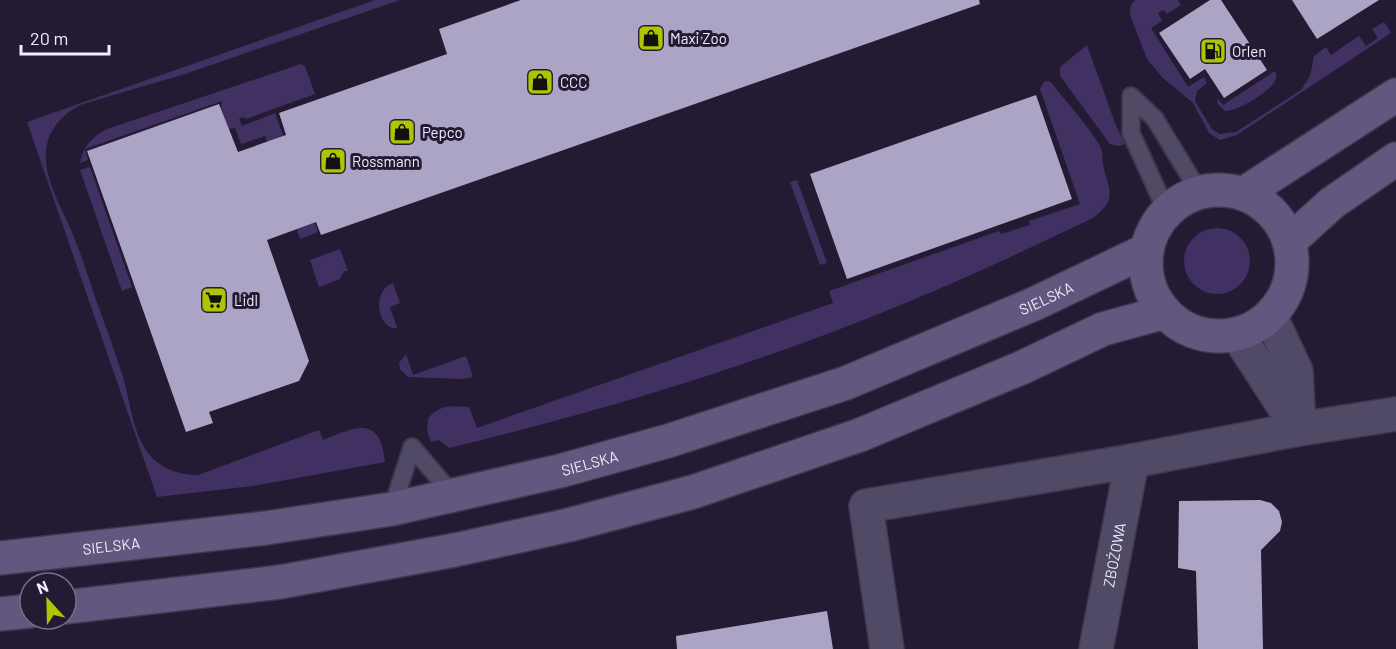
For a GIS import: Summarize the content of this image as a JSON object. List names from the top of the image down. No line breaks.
{"streets":{"main road":["SIELSKA"],"street":["ZBOŻOWA"]},"places":{"shop":["Maxi Zoo","CCC","Pepco","Rossmann"],"fuel station":["Orlen"],"supermarket":["Lidl"]},"scale_bar":"20 m","north":"top"}
